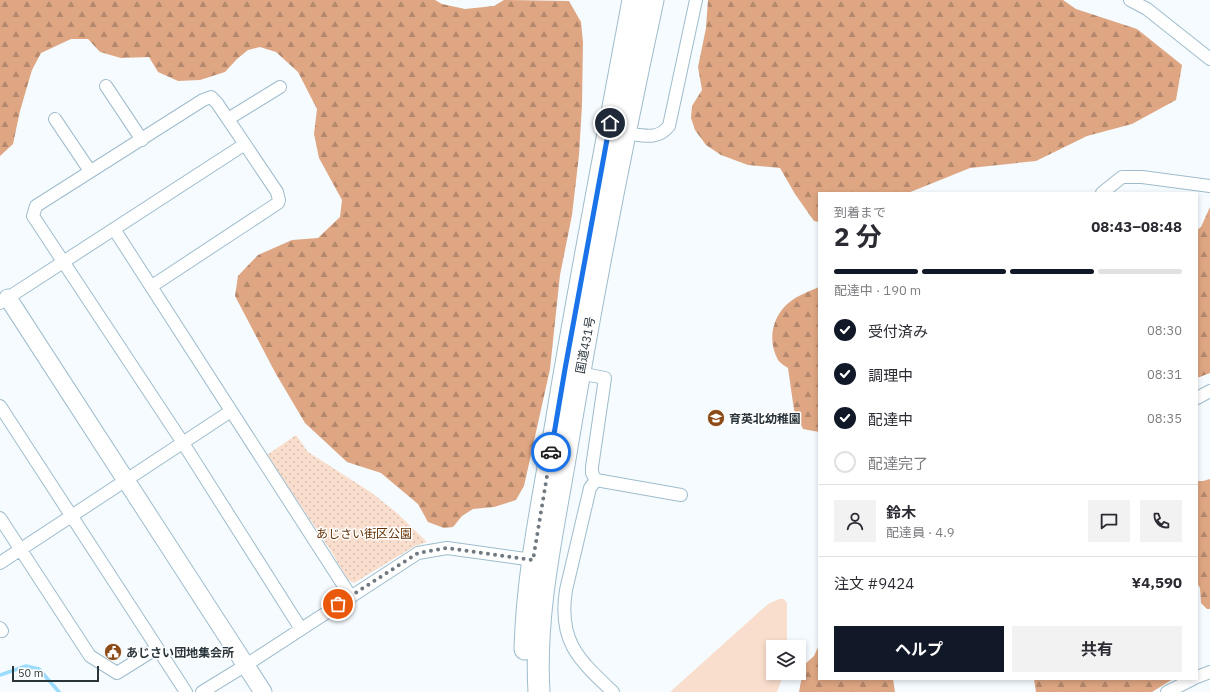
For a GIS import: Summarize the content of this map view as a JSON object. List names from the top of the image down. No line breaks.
{"streets":{"highway":["国道431号"]},"parks":["あじさい街区公園"],"places":{"school or university":["育英北幼稚園"],"public building":["あじさい団地集会所"]},"scale_bar":"50 m","page":{"heading":["2 分","到着まで","08:43–08:48"],"panel":["鈴木","配達員 · 4.9","注文 #9424","¥4,590"],"bar":"配達中 · 190 m","list":[["受付済み","08:30"],["調理中","08:31"],["配達中","08:35"],"配達完了"],"buttons":["ヘルプ","共有"],"scale":"50 m"}}
